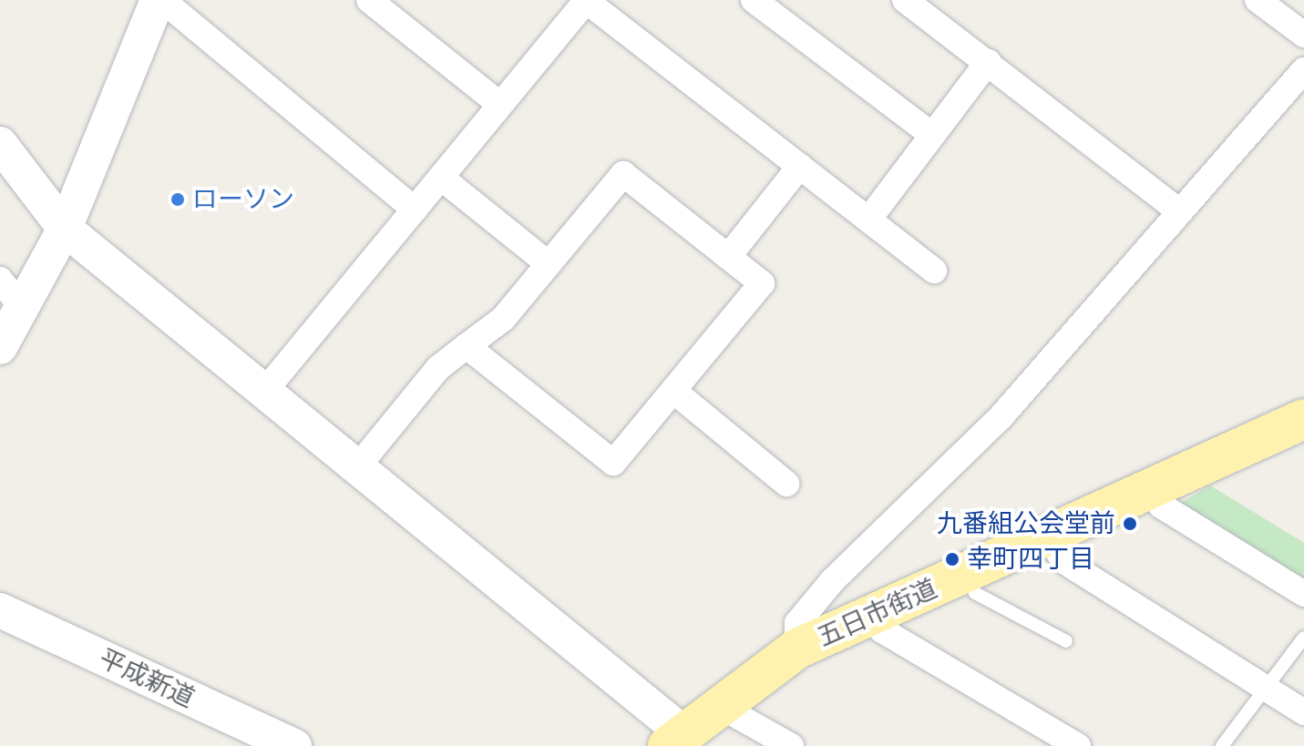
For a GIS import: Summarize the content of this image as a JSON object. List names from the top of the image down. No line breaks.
{"streets":{"main road":["五日市街道"],"street":["平成新道"]},"places":["ローソン","九番組公会堂前","幸町四丁目"]}
